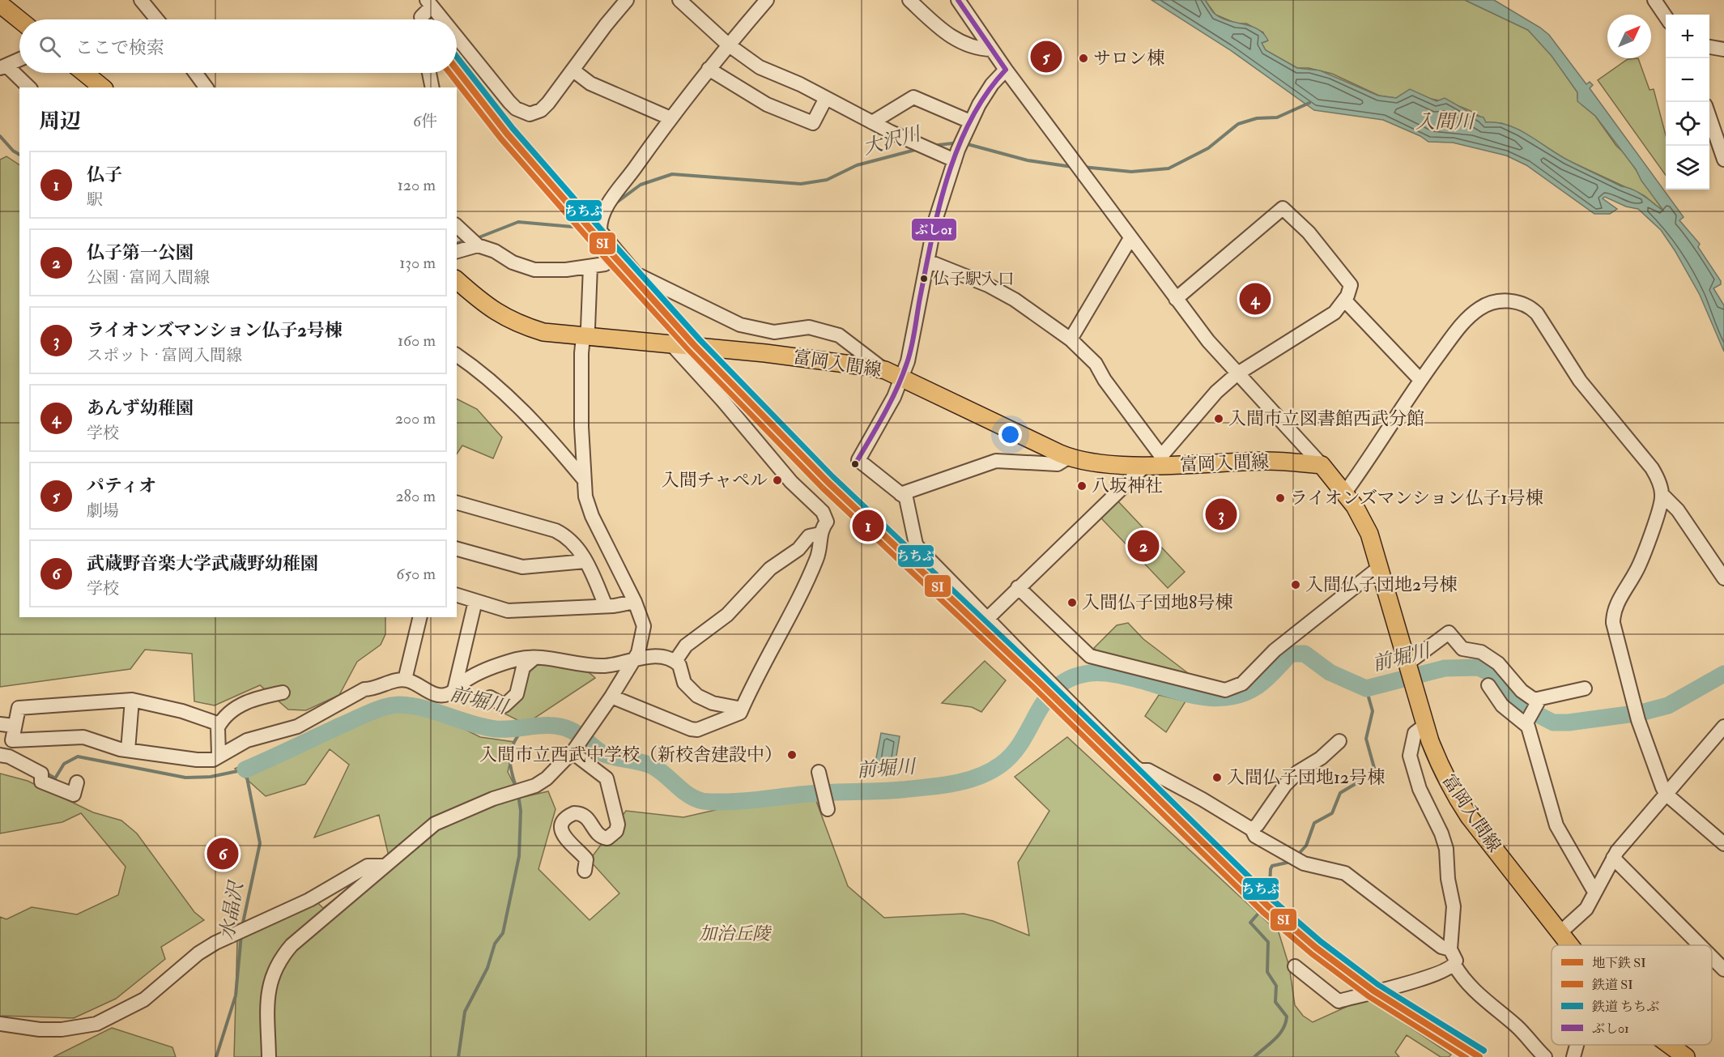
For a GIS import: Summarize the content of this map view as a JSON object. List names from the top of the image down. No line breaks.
{"streets":{"main road":["富岡入間線"]},"water":["入間川","大沢川","前堀川","水晶沢"],"parks":["加治丘陵"],"places":["サロン棟","仏子駅入口","入間市立図書館西武分館","入間チャペル","八坂神社","ライオンズマンション仏子1号棟","入間仏子団地2号棟","入間仏子団地8号棟","入間市立西武中学校（新校舎建設中）","入間仏子団地12号棟"],"lines":["transit line ぶし01","rail line ちちぶ","metro line SI","rail line SI"],"legend":["地下鉄 SI","鉄道 SI","鉄道 ちちぶ","ぶし01"],"north":"top right","page":{"map_buttons":["+","−"],"search":"ここで検索","pins":["5","4","3","1","2","6"],"heading":["周辺","6件"],"list":[{"mark":"1","name":"仏子","note":"駅","value":"120 m"},{"mark":"2","name":"仏子第一公園","note":"公園 · 富岡入間線","value":"130 m"},{"mark":"3","name":"ライオンズマンション仏子2号棟","note":"スポット · 富岡入間線","value":"160 m"},{"mark":"4","name":"あんず幼稚園","note":"学校","value":"200 m"},{"mark":"5","name":"パティオ","note":"劇場","value":"280 m"},{"mark":"6","name":"武蔵野音楽大学武蔵野幼稚園","note":"学校","value":"650 m"}]}}
